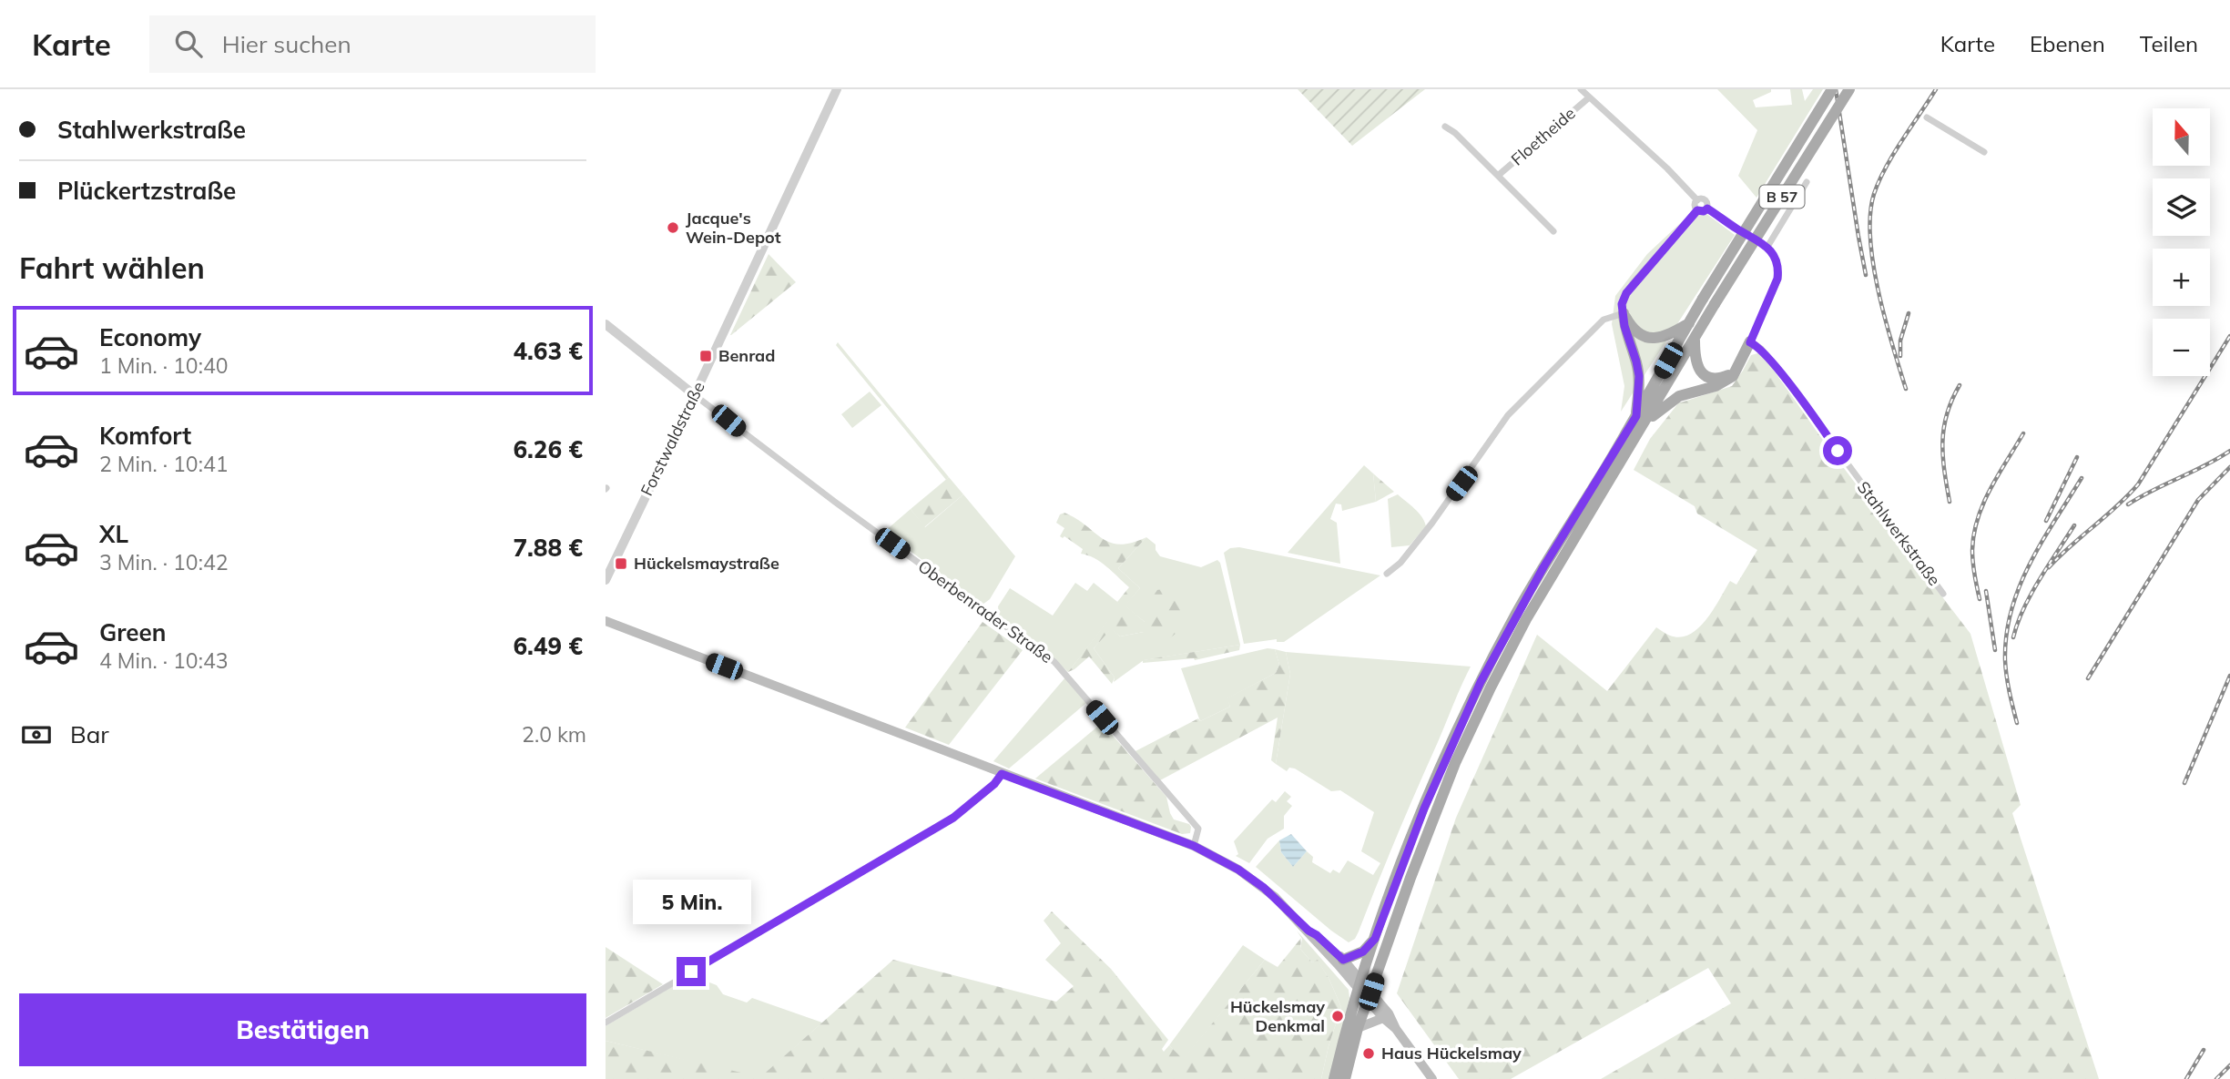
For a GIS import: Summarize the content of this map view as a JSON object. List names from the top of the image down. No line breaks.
{"streets":{"main road":["B 57"],"street":["Floetheide","Forstwaldstraße","Stahlwerkstraße","Oberbenrader Straße"]},"crossings":[["Forstwaldstraße","Oberbenrader Straße"]],"places":{"other":["Jacque's Wein-Depot","Hückelsmay Denkmal","Haus Hückelsmay"],"transit":["Benrad","Hückelsmaystraße"]},"north":"top","page":{"header":"Karte","search":"Hier suchen","nav":["Karte","Ebenen","Teilen"],"banner":["Stahlwerkstraße","Plückertzstraße"],"map_buttons":["+","−"],"heading":"Fahrt wählen","list":[{"name":"Economy","note":"1 Min. · 10:40","value":"4.63 €"},{"name":"Komfort","note":"2 Min. · 10:41","value":"6.26 €"},{"name":"XL","note":"3 Min. · 10:42","value":"7.88 €"},{"name":"Green","note":"4 Min. · 10:43","value":"6.49 €"}],"pay":["Bar","2.0 km"],"bubble":"5 Min.","buttons":"Bestätigen"}}
